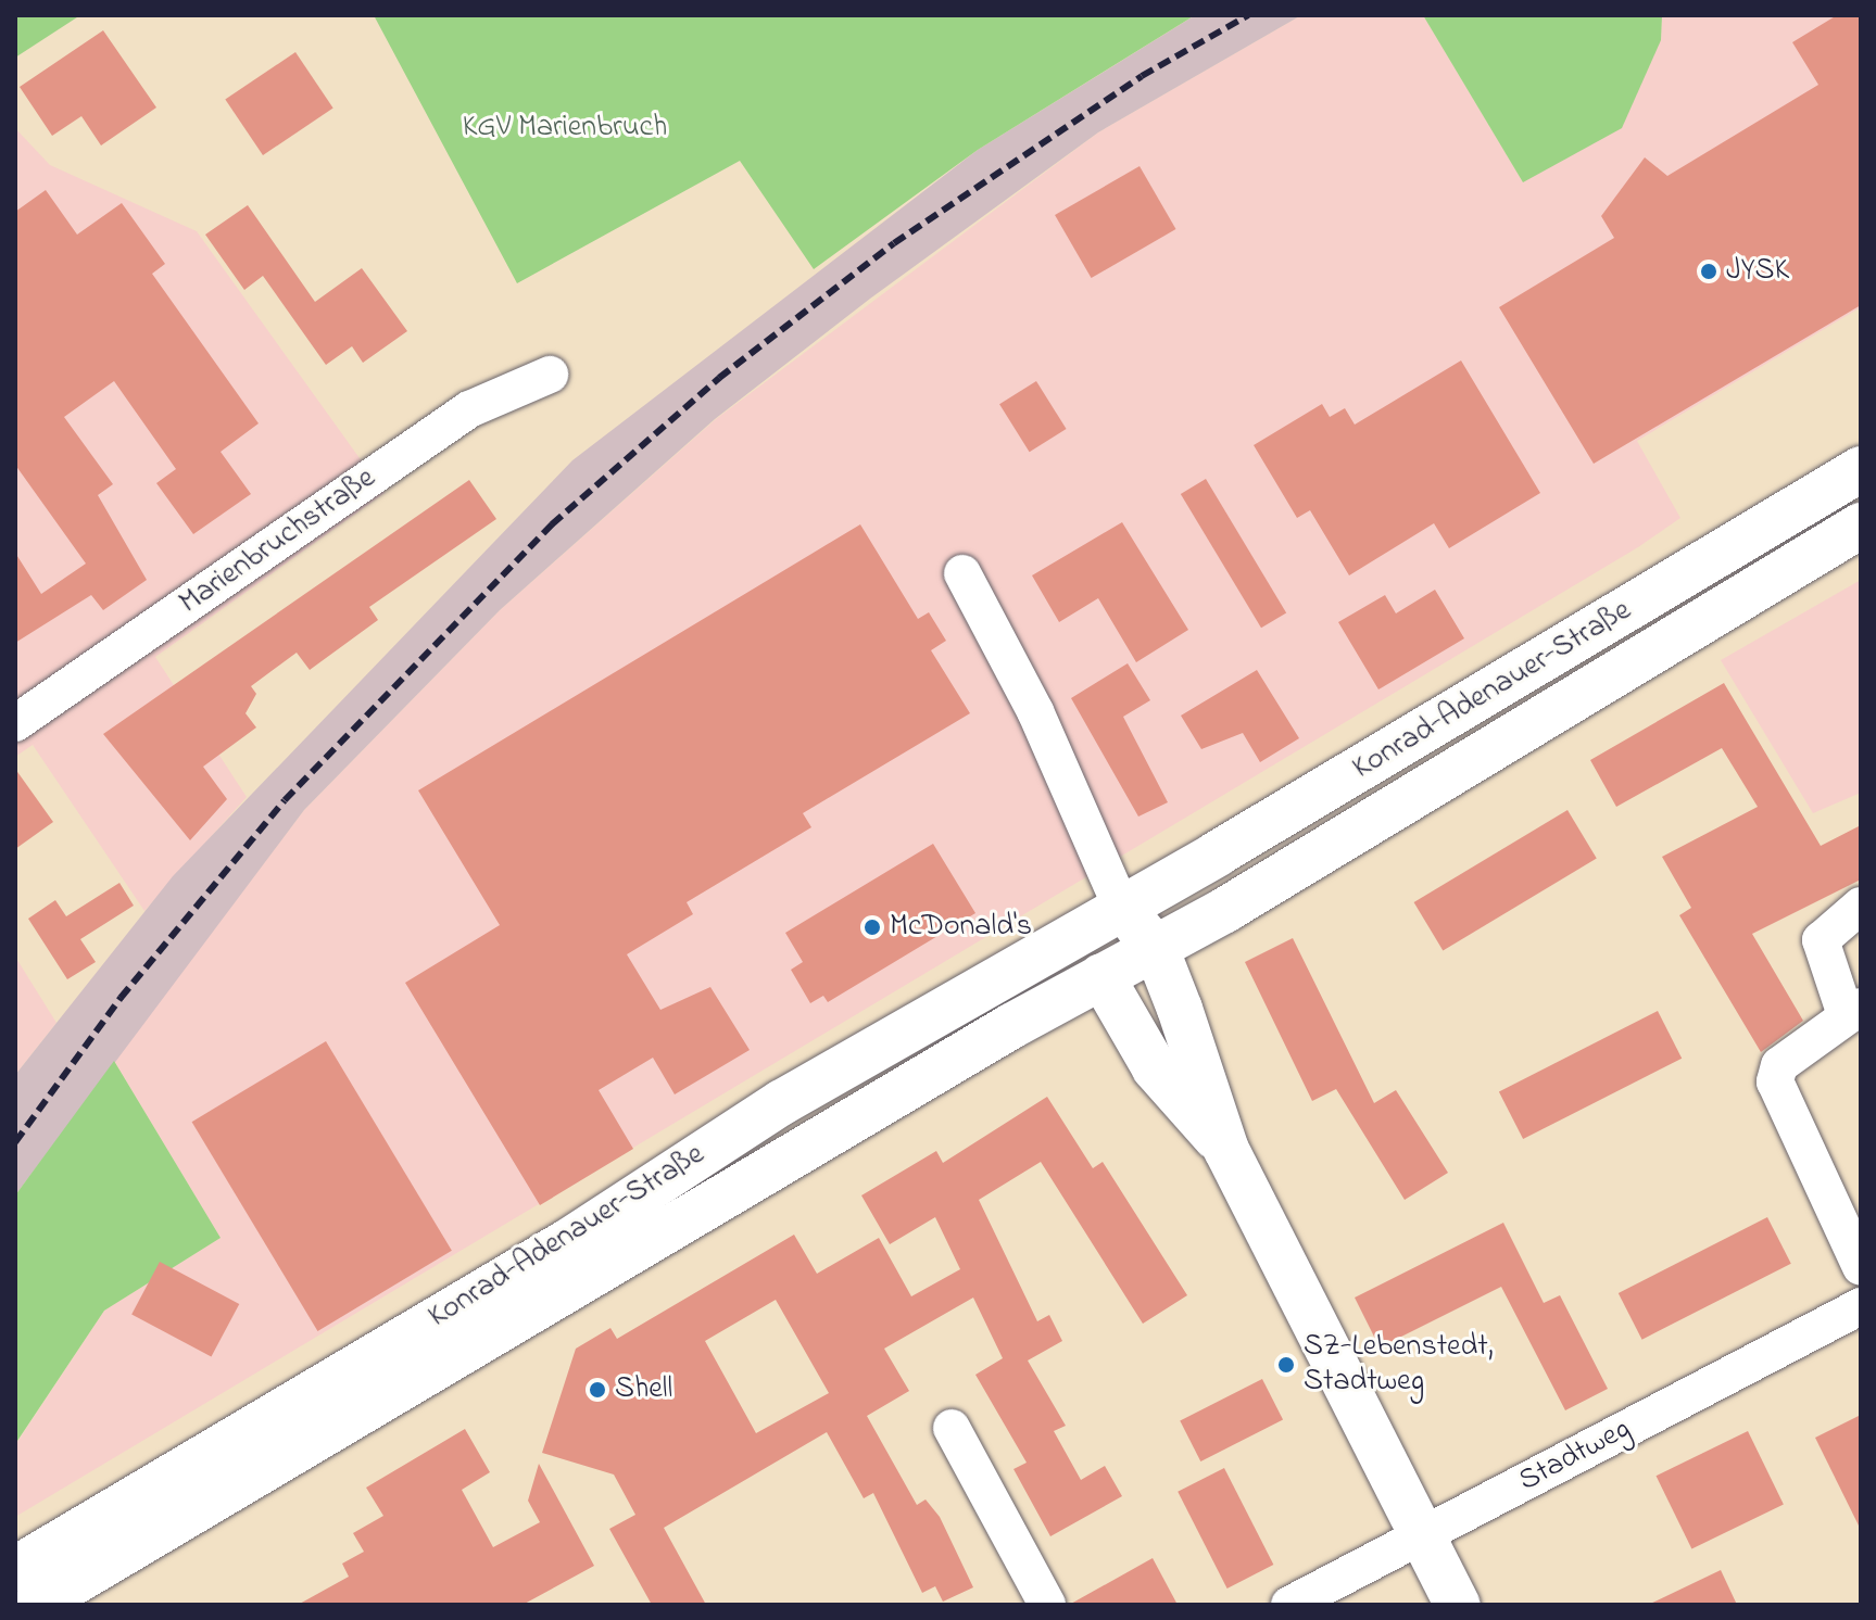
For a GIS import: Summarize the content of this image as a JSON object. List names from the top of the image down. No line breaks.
{"streets":{"street":["Marienbruchstraße","Konrad-Adenauer-Straße","Stadtweg"]},"parks":["KGV Marienbruch"],"places":["JYSK","McDonald's","SZ-Lebenstedt, Stadtweg","Shell"]}
